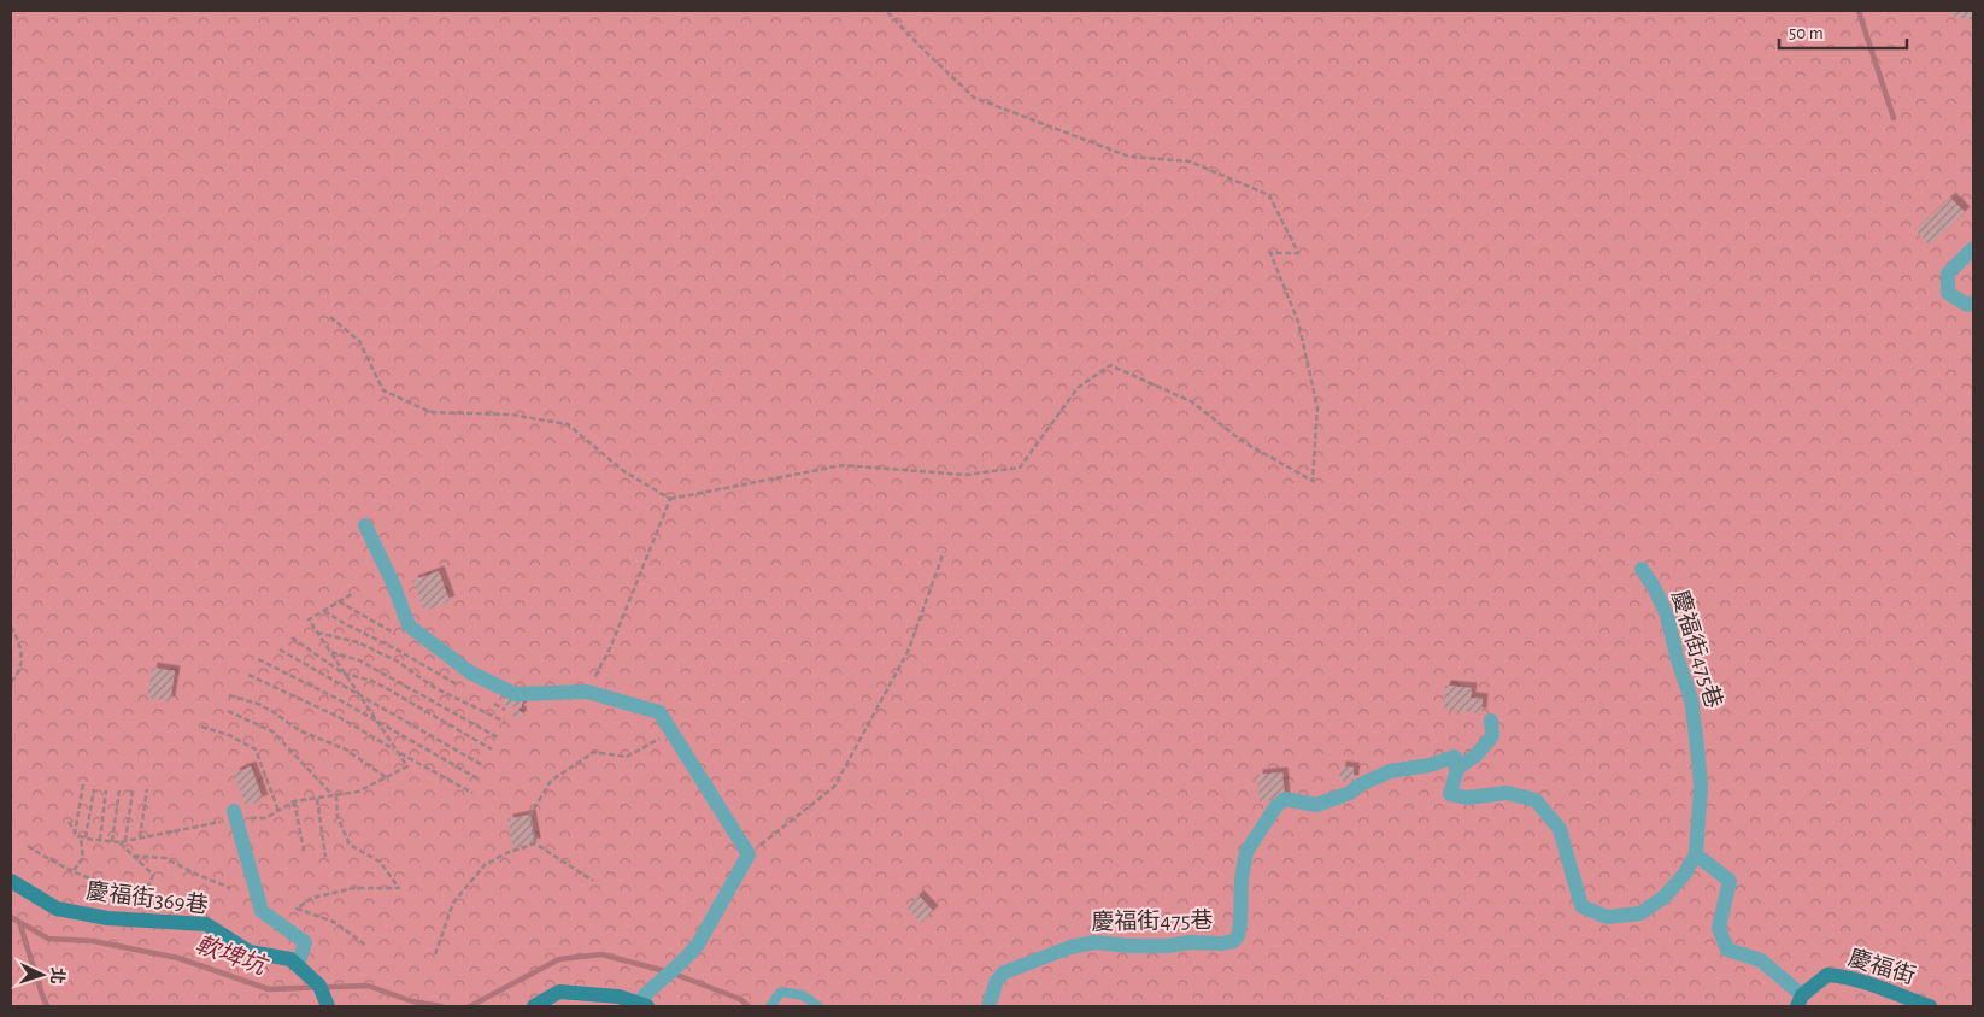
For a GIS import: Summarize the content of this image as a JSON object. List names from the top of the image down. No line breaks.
{"streets":{"street":["慶福街475巷","慶福街369巷","慶福街"]},"water":["軟埤坑"],"scale_bar":"50 m","north":"right"}
